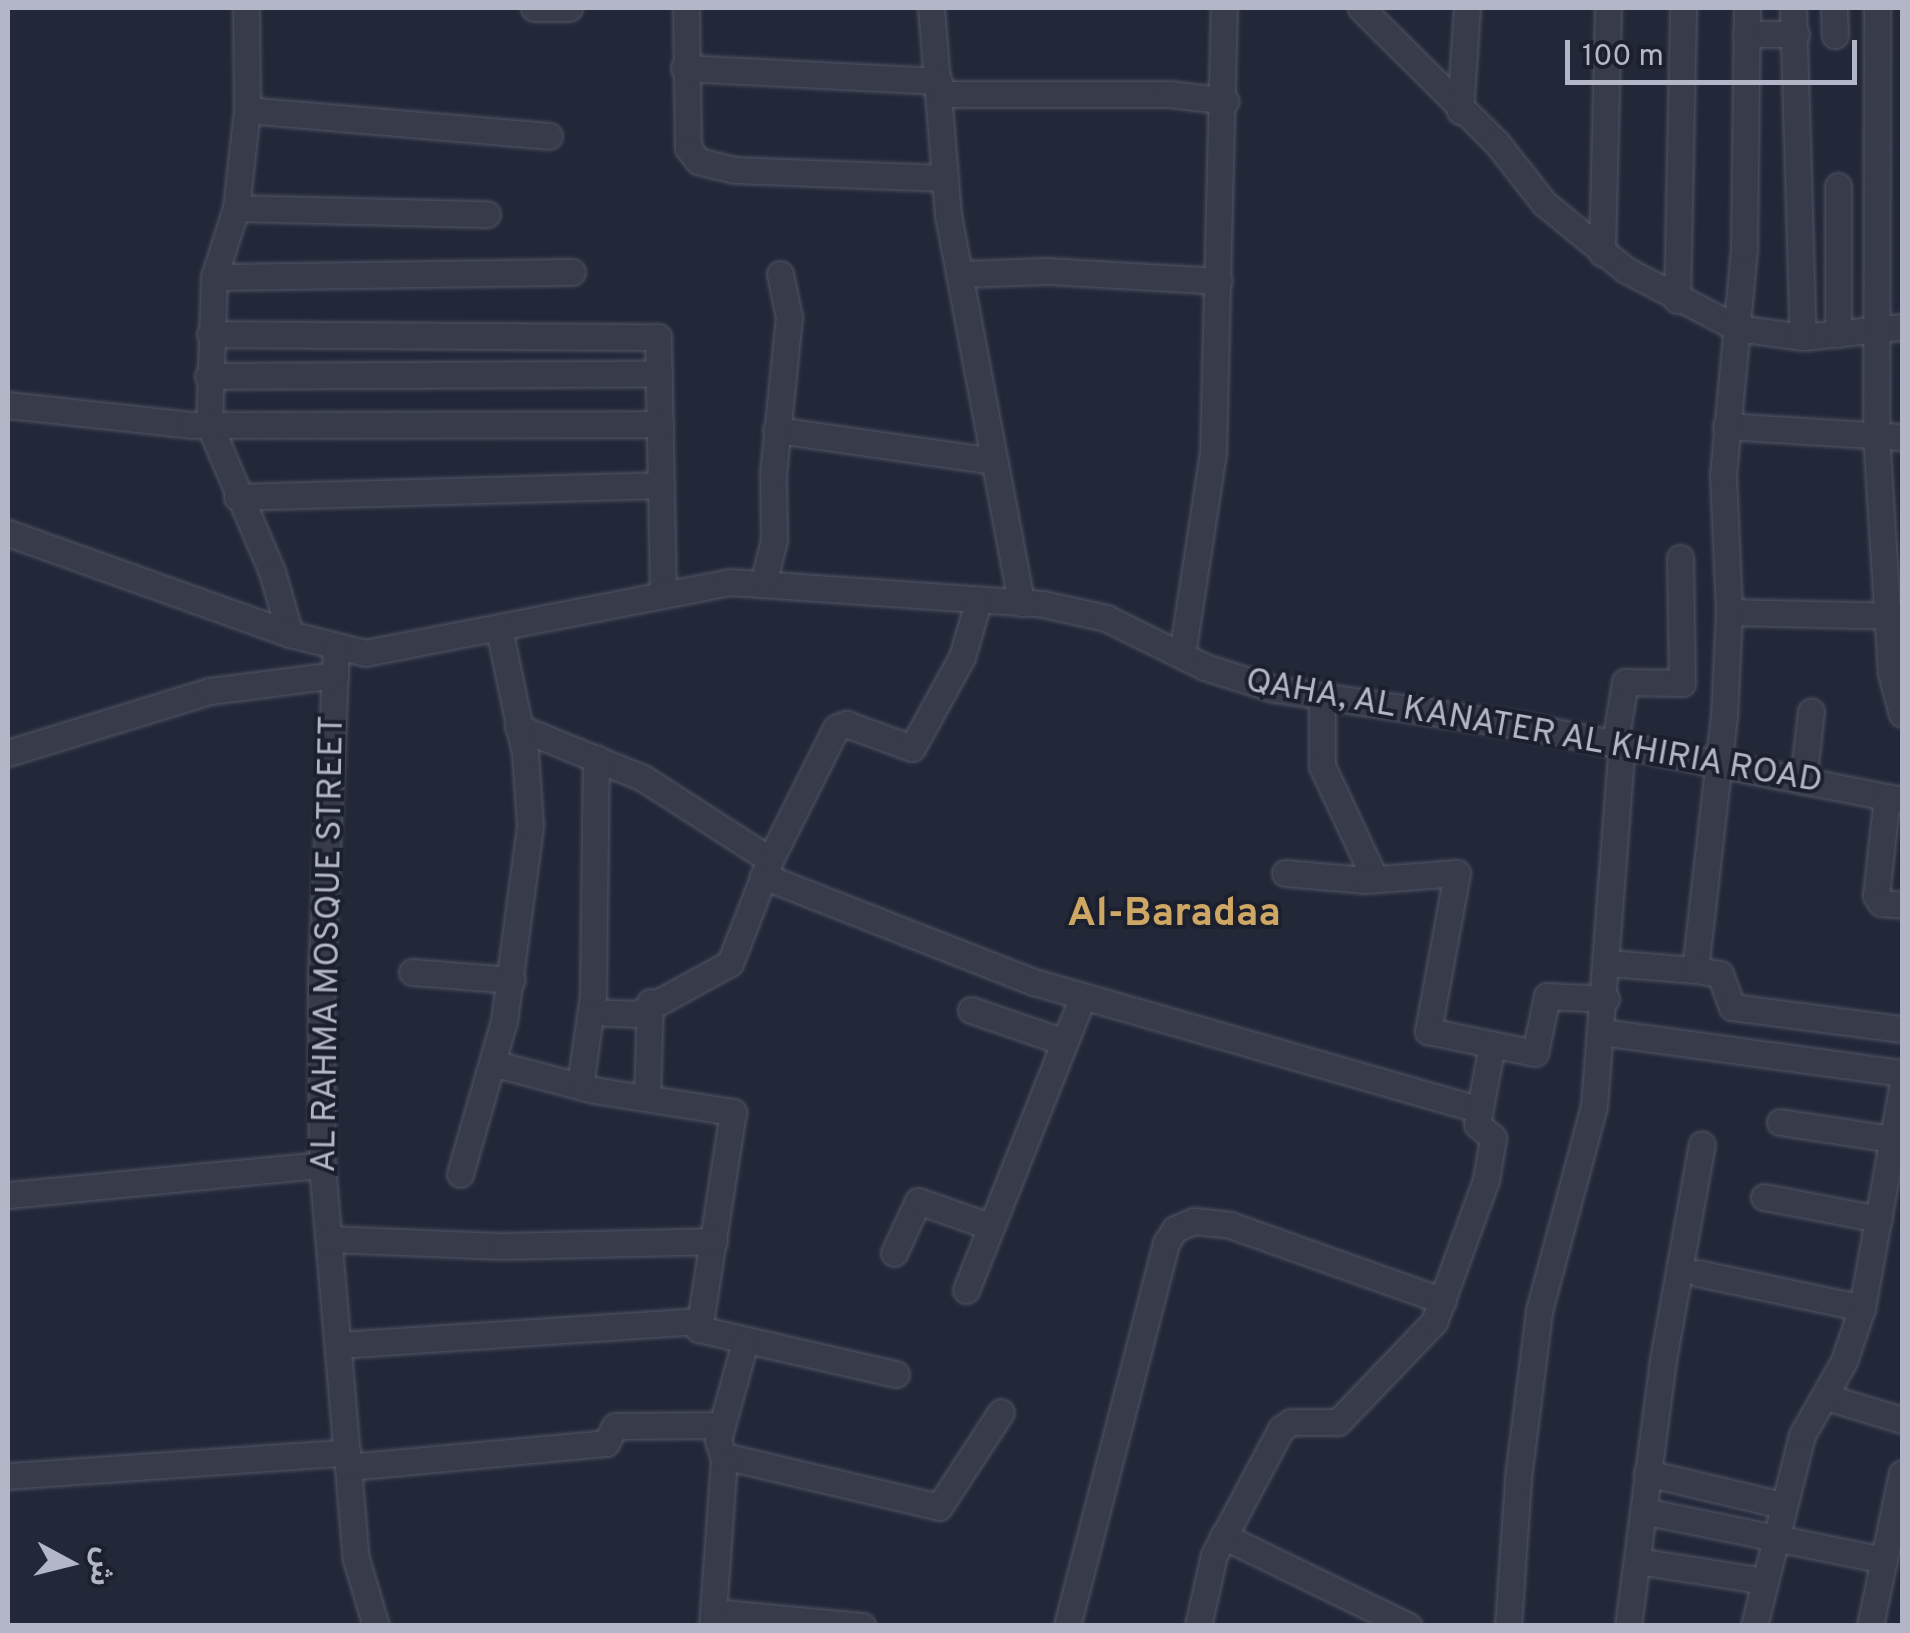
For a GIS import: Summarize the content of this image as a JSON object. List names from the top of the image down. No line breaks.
{"streets":{"street":["QAHA, AL KANATER AL KHIRIA ROAD","AL RAHMA MOSQUE STREET"]},"crossings":[["QAHA, AL KANATER AL KHIRIA ROAD","AL RAHMA MOSQUE STREET"]],"districts":["Al-Baradaa"],"scale_bar":"100 m","north":"right"}
